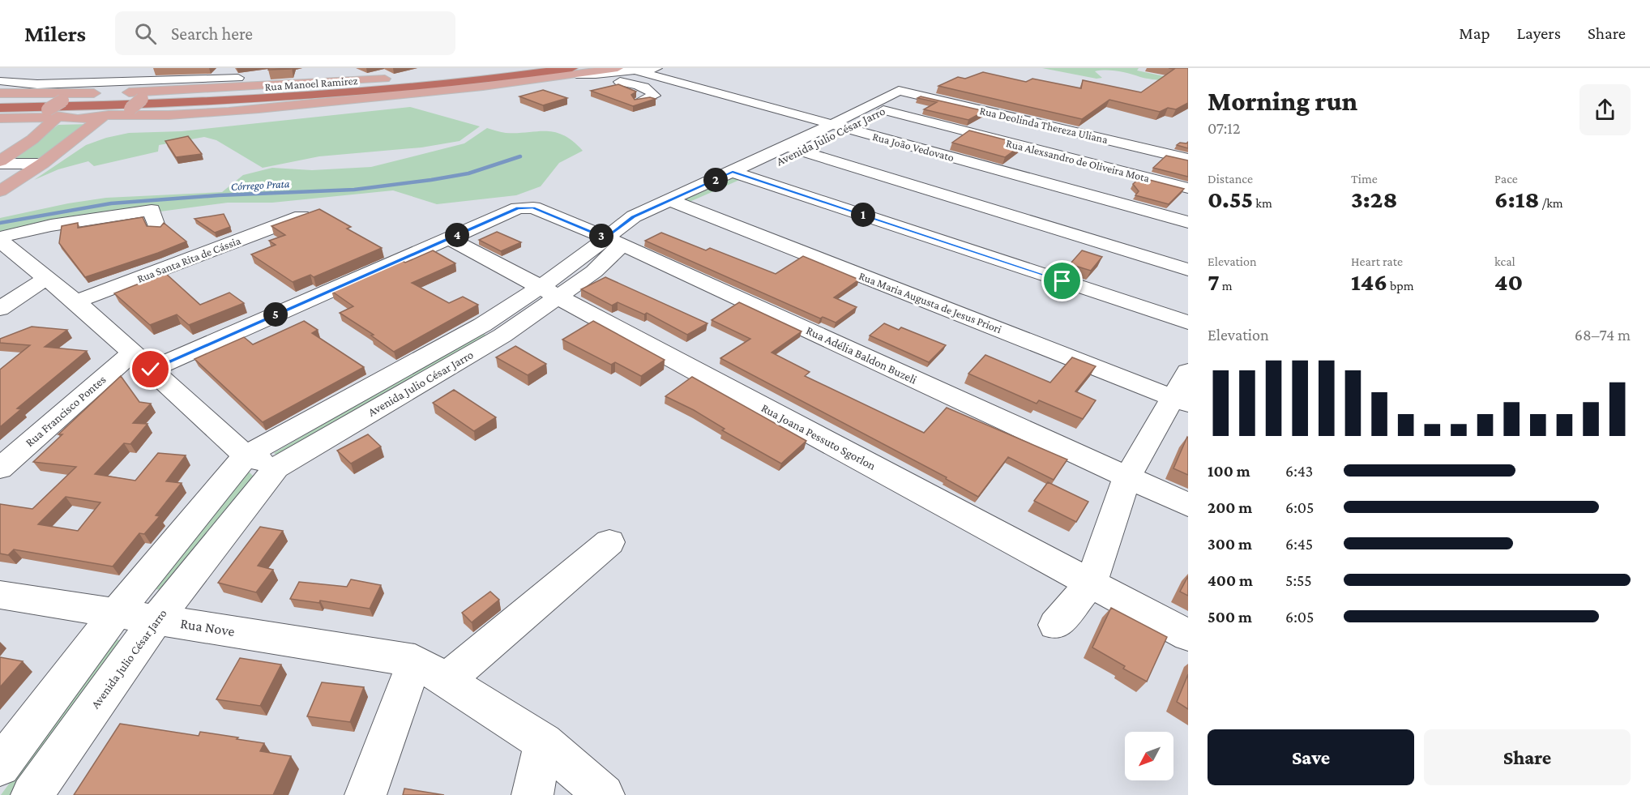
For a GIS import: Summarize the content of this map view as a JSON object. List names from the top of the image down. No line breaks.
{"streets":{"main road":["Rua Manoel Ramirez"],"street":["Rua Deolinda Thereza Uliana","Avenida Julio César Jarro","Rua João Vedovato","Rua Alexsandro de Oliveira Mota","Rua Santa Rita de Cássia","Rua Maria Augusta de Jesus Priori","Rua Adélia Baldon Buzeli","Rua Francisco Pontes","Rua Joana Pessuto Sgorlon","Rua Nove"]},"crossings":[["Rua Deolinda Thereza Uliana","Avenida Julio César Jarro"],["Avenida Julio César Jarro","Rua João Vedovato"],["Avenida Julio César Jarro","Rua Alexsandro de Oliveira Mota"],["Avenida Julio César Jarro","Rua Maria Augusta de Jesus Priori"],["Avenida Julio César Jarro","Rua Adélia Baldon Buzeli"],["Avenida Julio César Jarro","Rua Joana Pessuto Sgorlon"],["Avenida Julio César Jarro","Rua Nove"],["Rua Adélia Baldon Buzeli","Rua Joana Pessuto Sgorlon"]],"water":["Córrego Prata"],"north":"bottom left","page":{"header":"Milers","search":"Search here","nav":["Map","Layers","Share"],"heading":["Morning run","07:12"],"stats":[["Distance","0.55 km"],["Time","3:28"],["Pace","6:18 /km"],["Elevation","7 m"],["Heart rate","146 bpm"],["kcal","40"]],"pins":["2","1","4","3","5"],"chart":["Elevation","68–74 m"],"list":[{"name":"100 m","note":"6:43"},{"name":"200 m","note":"6:05"},{"name":"300 m","note":"6:45"},{"name":"400 m","note":"5:55"},{"name":"500 m","note":"6:05"}],"buttons":["Save","Share"]}}
